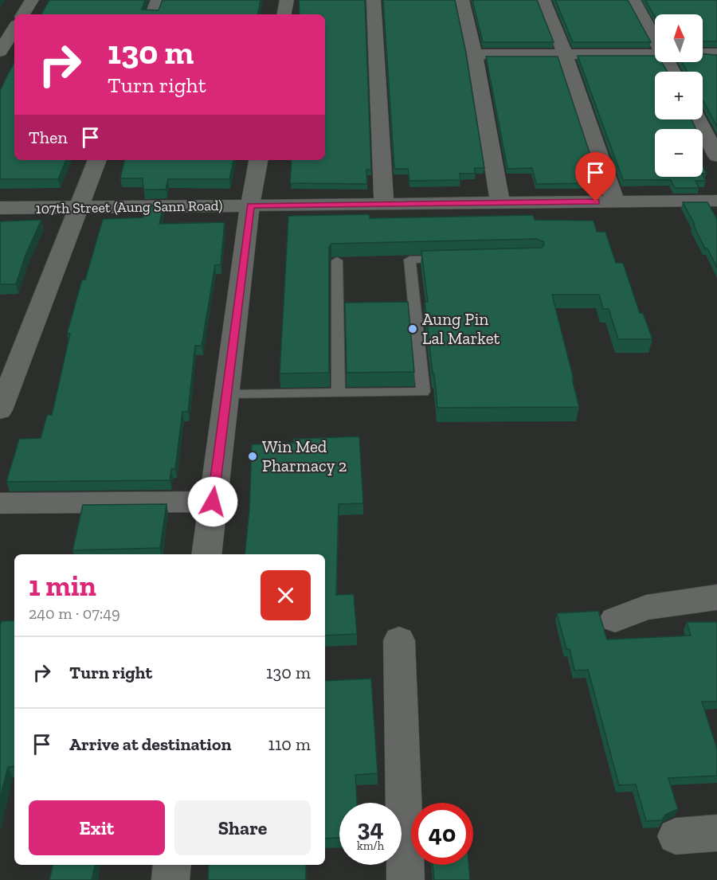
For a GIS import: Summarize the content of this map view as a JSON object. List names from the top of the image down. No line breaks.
{"streets":{"street":["107th Street (Aung Sann Road)"]},"places":["Aung Pin Lal Market","Win Med Pharmacy 2"],"north":"top","page":{"map_buttons":["+","−"],"turn":["130 m","Turn right"],"then":"Then","heading":["1 min","240 m · 07:49"],"list":[{"name":"Turn right","value":"130 m"},{"name":"Arrive at destination","value":"110 m"}],"buttons":["Exit","Share"],"speed":"34 km/h","limit":"40"}}
